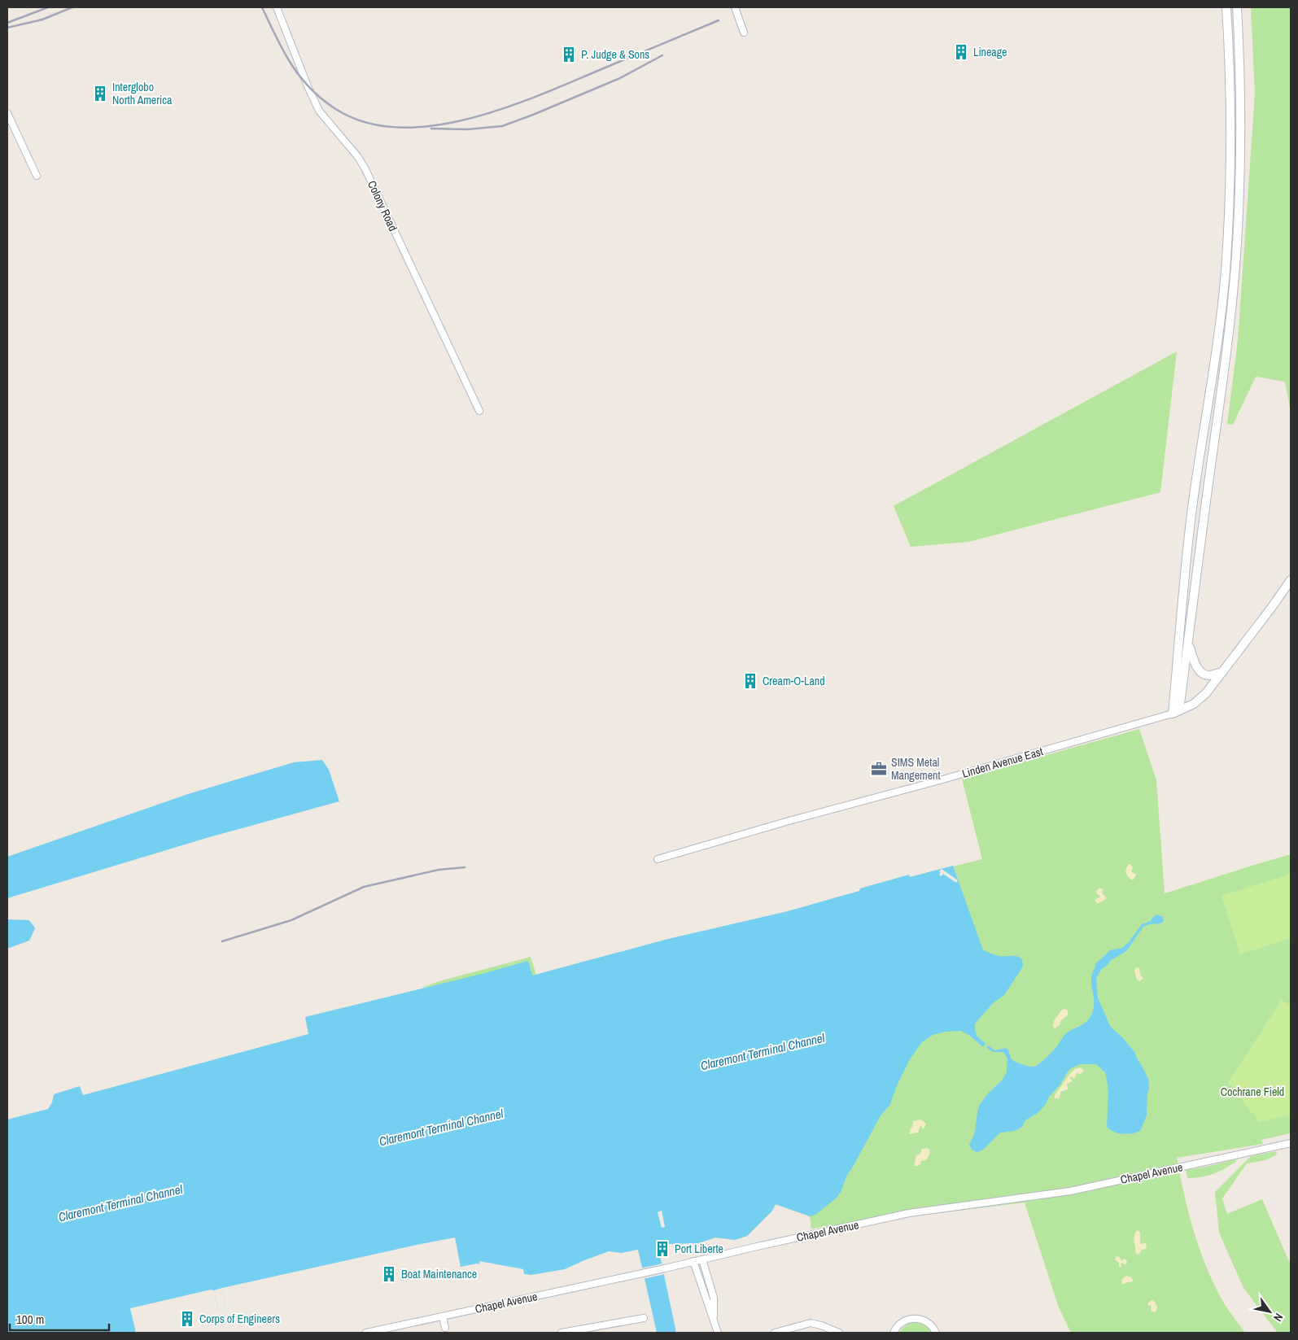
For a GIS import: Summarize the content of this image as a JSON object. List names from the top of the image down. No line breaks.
{"streets":{"street":["Colony Road","Linden Avenue East","Chapel Avenue"]},"water":["Claremont Terminal Channel"],"parks":["Cochrane Field"],"places":{"building":["Lineage","P. Judge & Sons","Interglobo North America","Cream-O-Land","Port Liberte","Boat Maintenance","Corps of Engineers"],"office":["SIMS Metal Mangement"]},"scale_bar":"100 m","north":"bottom right"}
